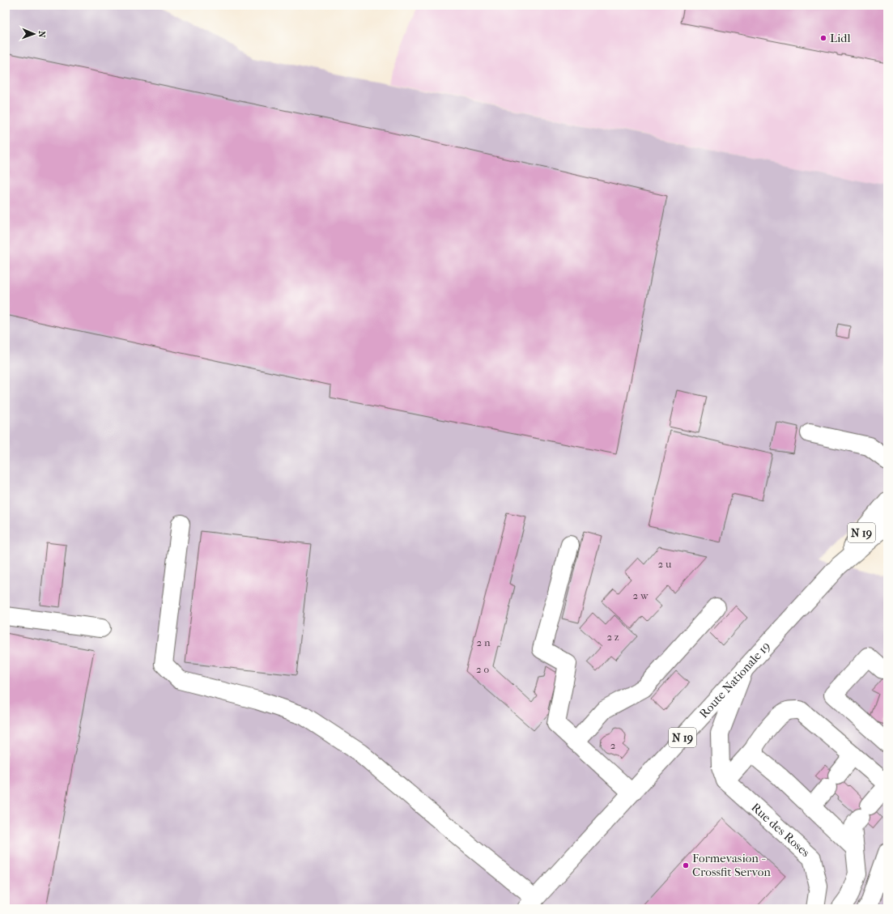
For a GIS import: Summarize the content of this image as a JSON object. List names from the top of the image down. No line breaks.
{"streets":{"main road":["N 19","Route Nationale 19","Rue des Roses"]},"places":["Lidl","Formevasion - Crossfit Servon"],"house_numbers":["2 u","2 w","2 z","2 n","2 o","2"],"north":"right"}
